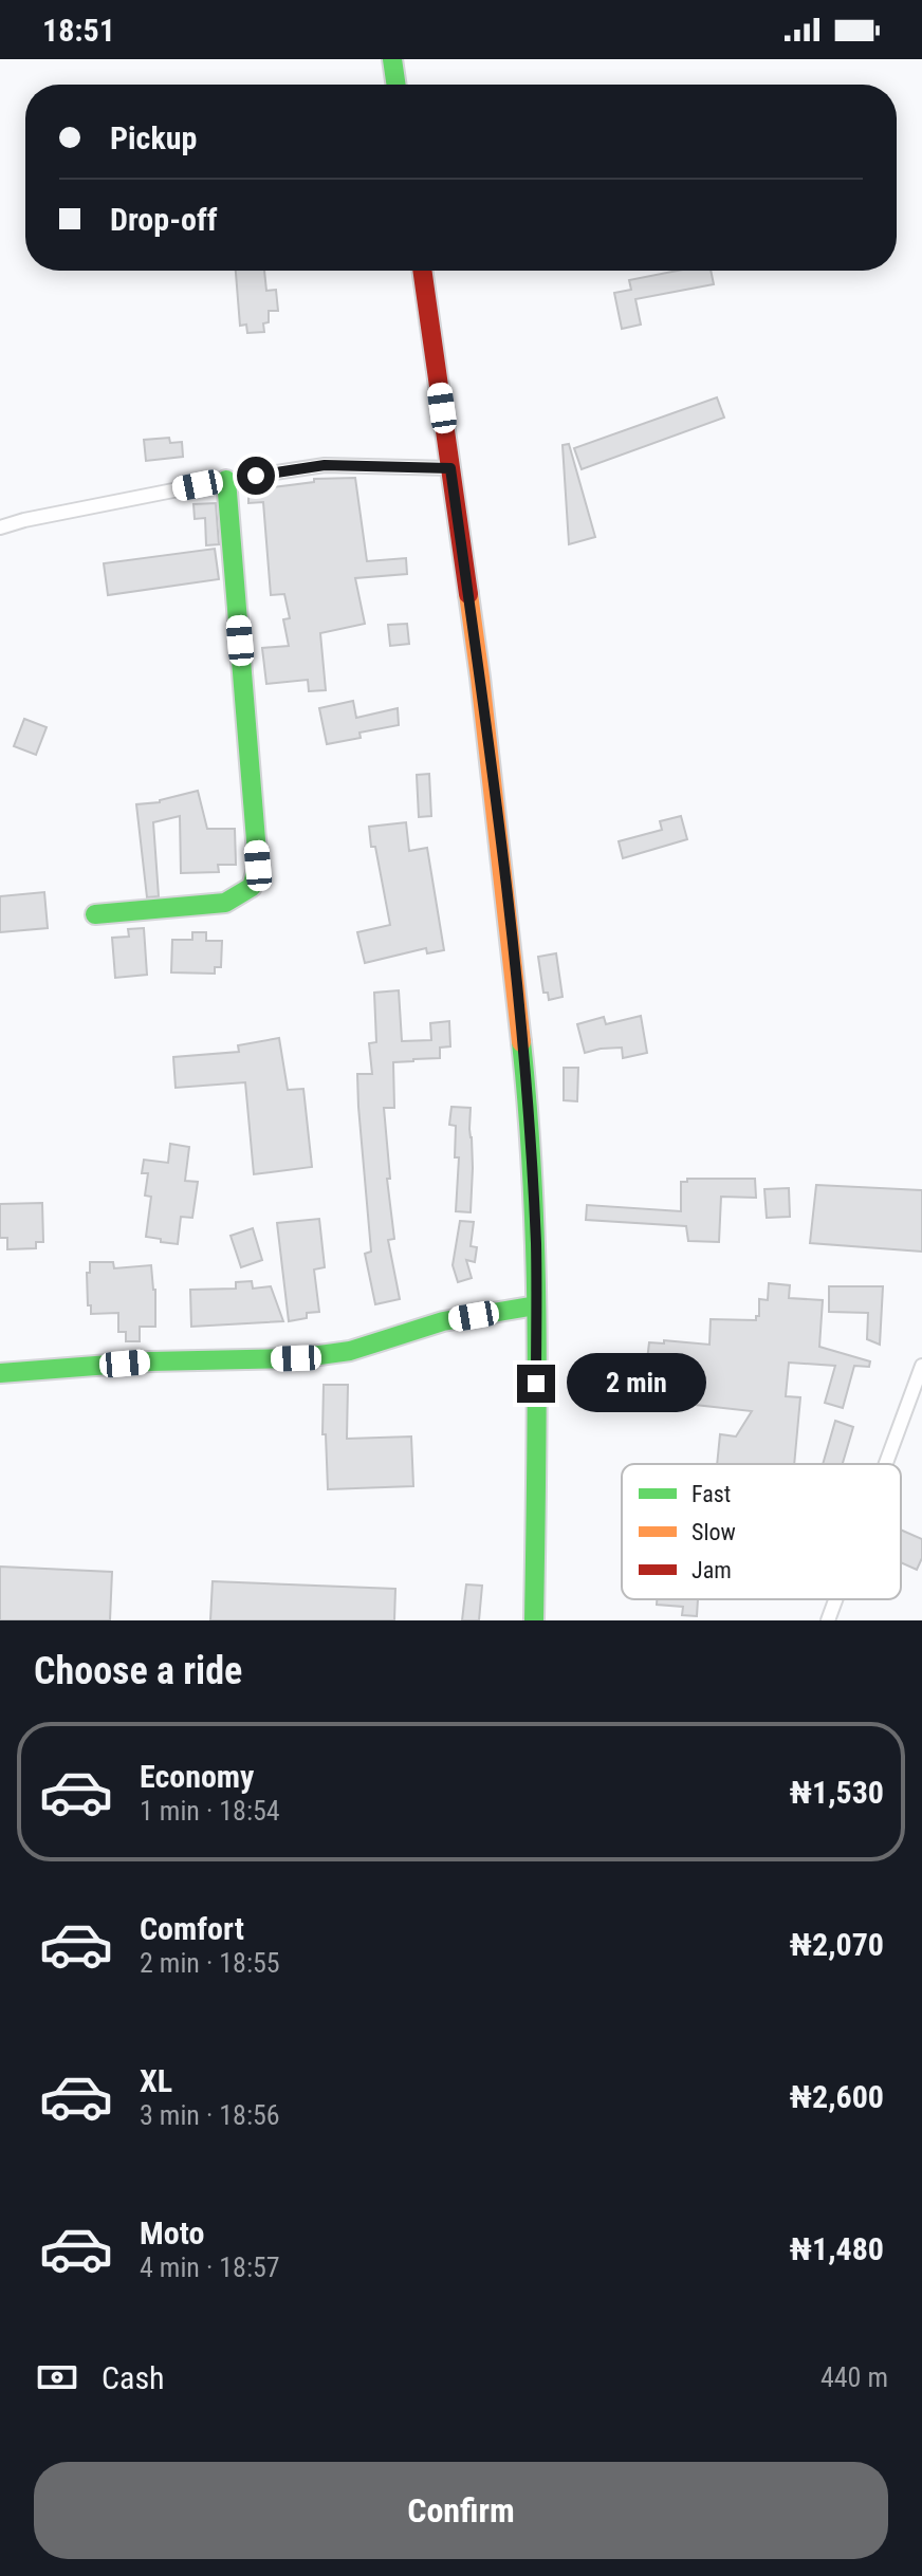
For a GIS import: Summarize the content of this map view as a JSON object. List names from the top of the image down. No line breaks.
{"legend":["Fast","Slow","Jam"],"page":{"status":"18:51","banner":["Pickup","Drop-off"],"bubble":"2 min","heading":"Choose a ride","list":[{"name":"Economy","note":"1 min · 18:54","value":"₦1,530"},{"name":"Comfort","note":"2 min · 18:55","value":"₦2,070"},{"name":"XL","note":"3 min · 18:56","value":"₦2,600"},{"name":"Moto","note":"4 min · 18:57","value":"₦1,480"}],"pay":["Cash","440 m"],"buttons":"Confirm"}}
